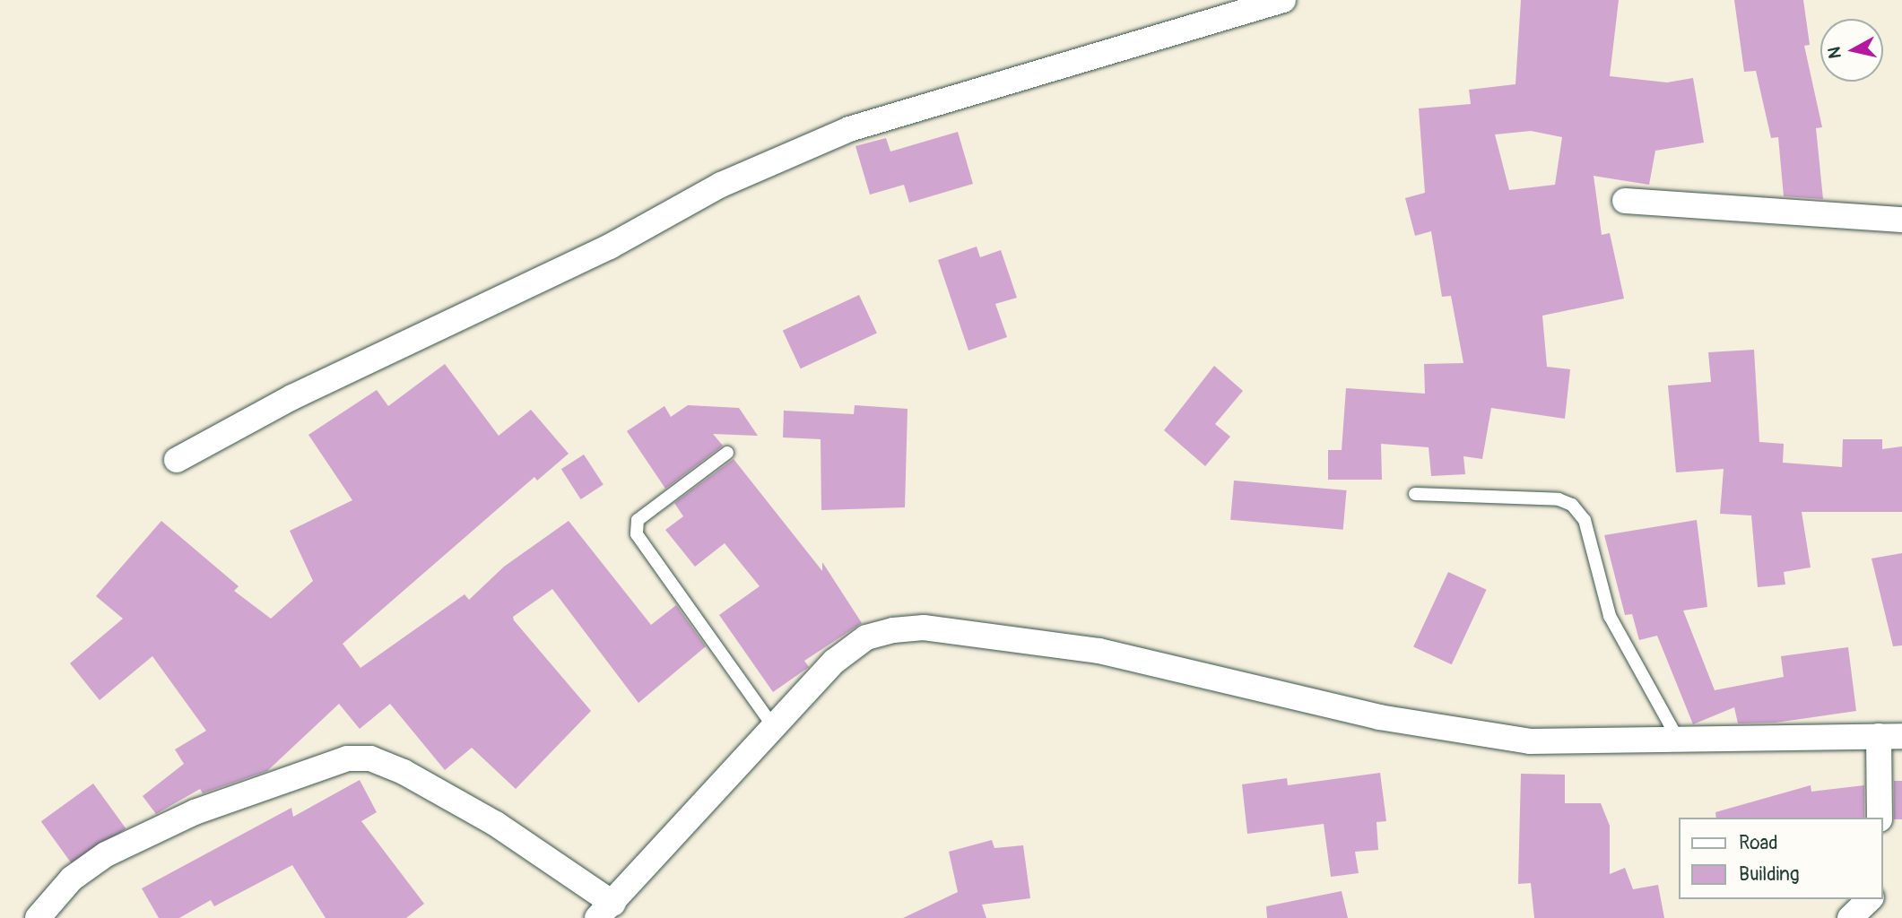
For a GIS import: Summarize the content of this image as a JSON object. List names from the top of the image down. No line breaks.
{"legend":["Road","Building"],"north":"left"}
